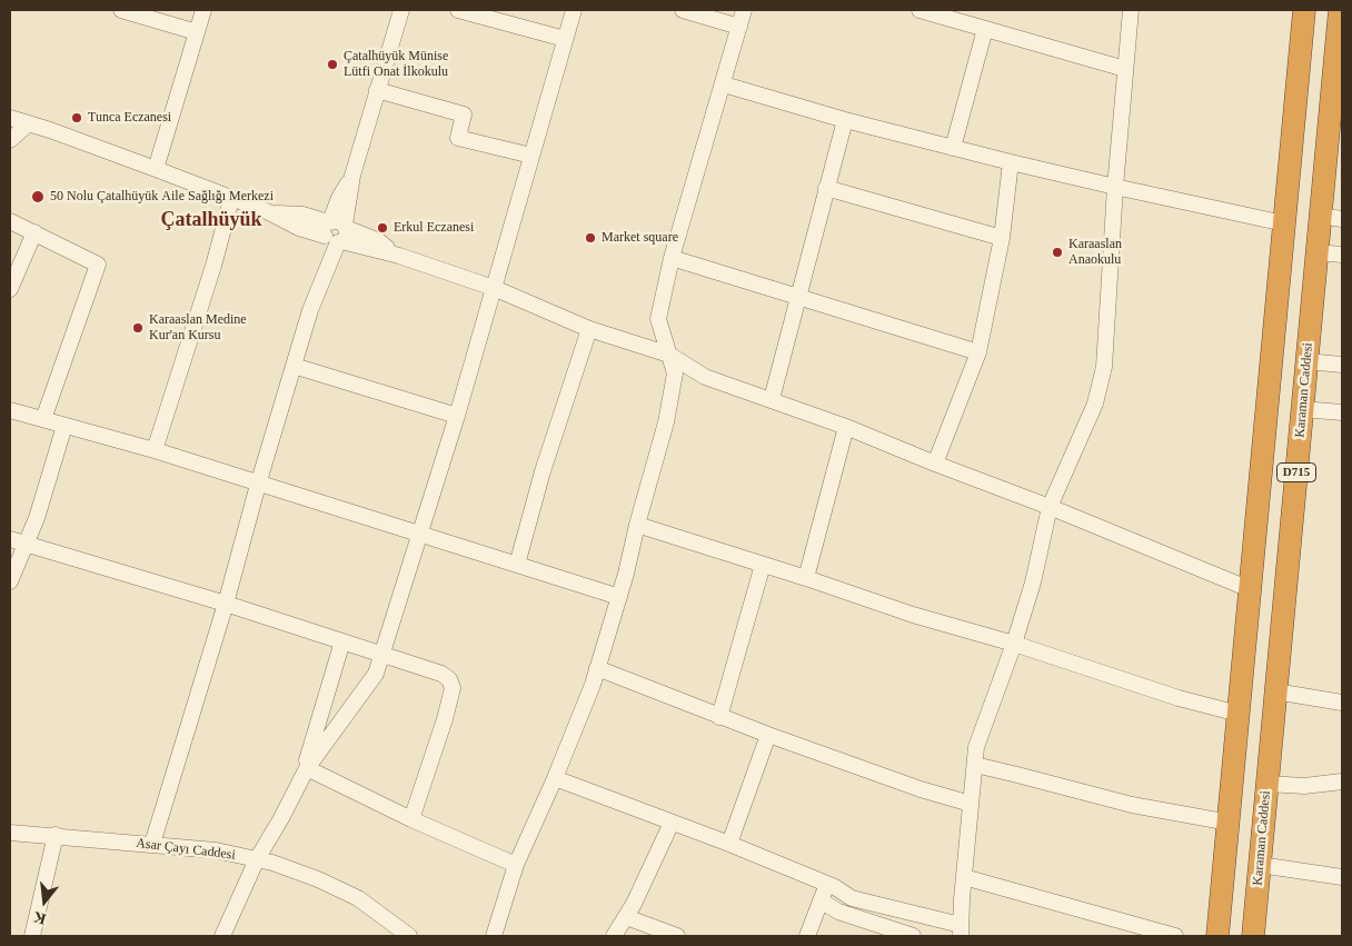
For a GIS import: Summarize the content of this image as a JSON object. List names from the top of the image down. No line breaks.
{"streets":{"highway":["Karaman Caddesi","D715"],"street":["Asar Çayı Caddesi"]},"districts":["Çatalhüyük"],"places":["Çatalhüyük Münise Lütfi Onat İlkokulu","Tunca Eczanesi","50 Nolu Çatalhüyük Aile Sağlığı Merkezi","Erkul Eczanesi","Market square","Karaaslan Anaokulu","Karaaslan Medine Kur'an Kursu"],"north":"bottom"}
